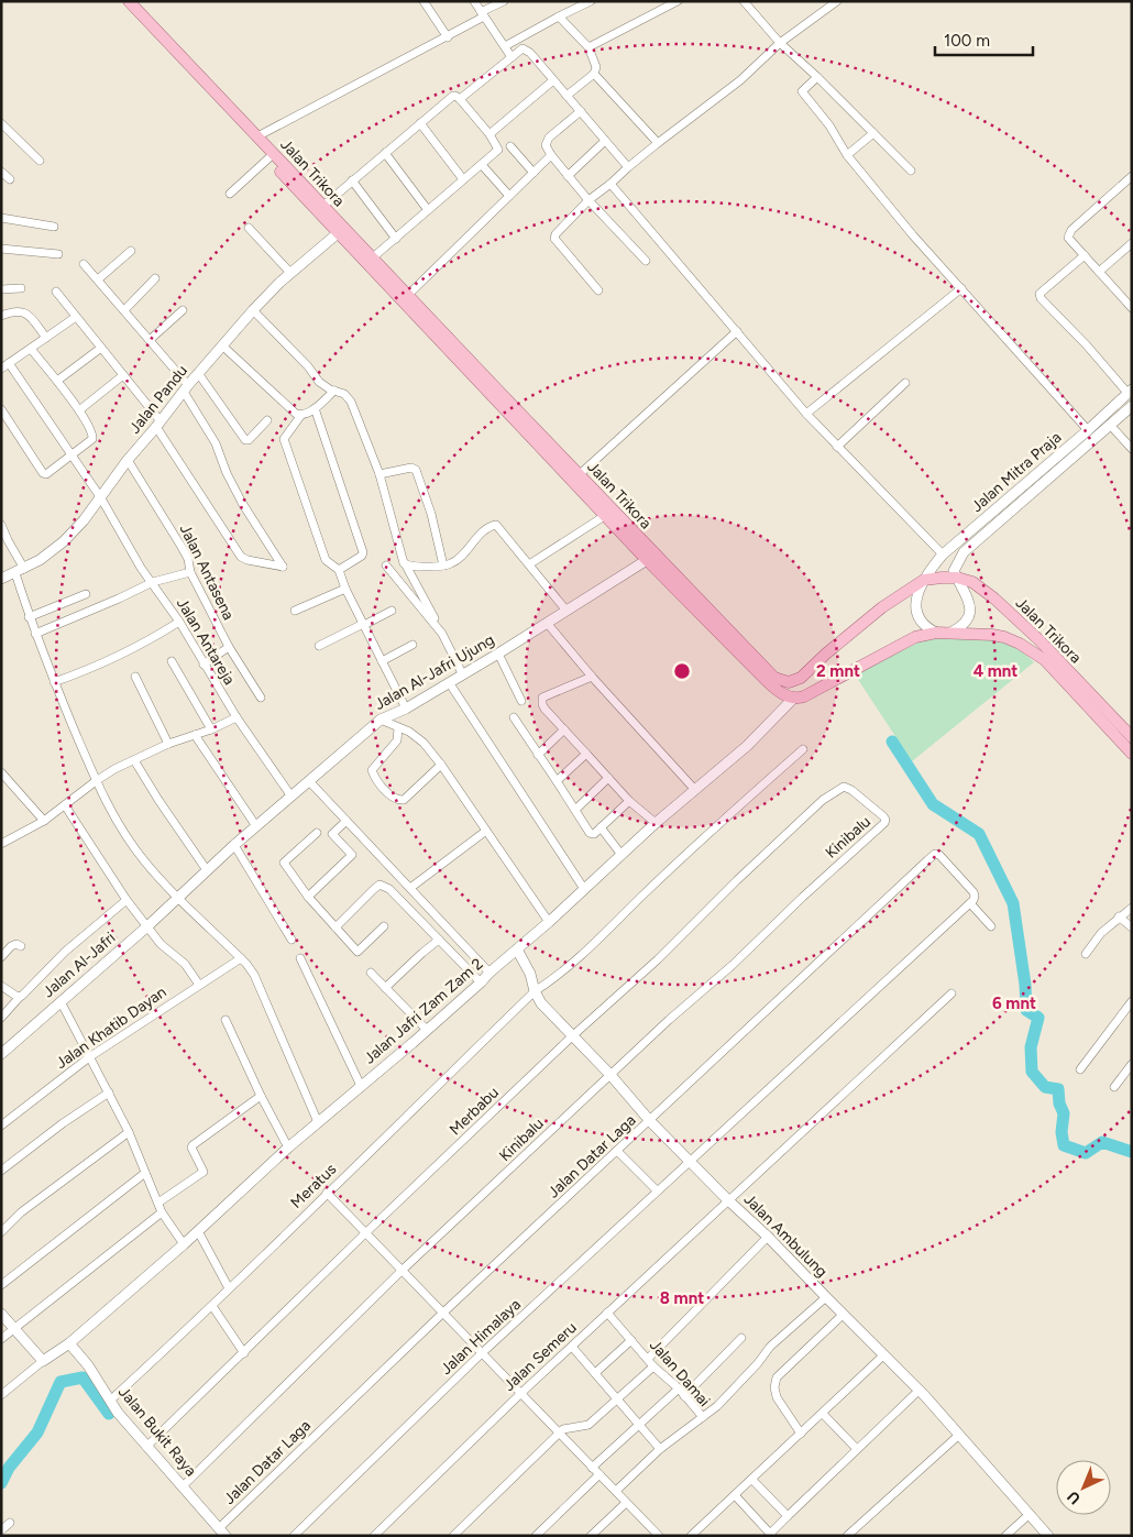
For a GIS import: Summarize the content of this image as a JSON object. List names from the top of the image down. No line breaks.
{"streets":{"main road":["Jalan Trikora"],"street":["Jalan Pandu","Jalan Mitra Praja","Jalan Antasena","Jalan Antareja","Jalan Al-Jafri Ujung","Kinibalu","Jalan Al-Jafri","Jalan Jafri Zam Zam 2","Jalan Khatib Dayan","Merbabu","Jalan Datar Laga","Meratus","Jalan Ambulung","Jalan Himalaya","Jalan Semeru","Jalan Damai","Jalan Bukit Raya"]},"crossings":[["Jalan Trikora","Jalan Pandu"],["Jalan Trikora","Jalan Mitra Praja"],["Jalan Trikora","Jalan Al-Jafri Ujung"],["Jalan Trikora","Jalan Jafri Zam Zam 2"],["Jalan Pandu","Jalan Antasena"],["Jalan Pandu","Jalan Antareja"],["Jalan Antareja","Jalan Al-Jafri Ujung"],["Jalan Al-Jafri Ujung","Jalan Al-Jafri"],["Kinibalu","Merbabu"],["Kinibalu","Jalan Ambulung"],["Kinibalu","Jalan Bukit Raya"],["Jalan Jafri Zam Zam 2","Jalan Ambulung"],["Jalan Jafri Zam Zam 2","Jalan Bukit Raya"],["Merbabu","Jalan Ambulung"],["Merbabu","Jalan Bukit Raya"],["Jalan Datar Laga","Jalan Ambulung"],["Jalan Datar Laga","Jalan Himalaya"],["Jalan Datar Laga","Jalan Bukit Raya"],["Meratus","Jalan Ambulung"],["Meratus","Jalan Bukit Raya"],["Jalan Ambulung","Jalan Himalaya"],["Jalan Ambulung","Jalan Semeru"],["Jalan Semeru","Jalan Damai"]],"scale_bar":"100 m","north":"bottom left","rings":["2 mnt","4 mnt","6 mnt","8 mnt"]}
